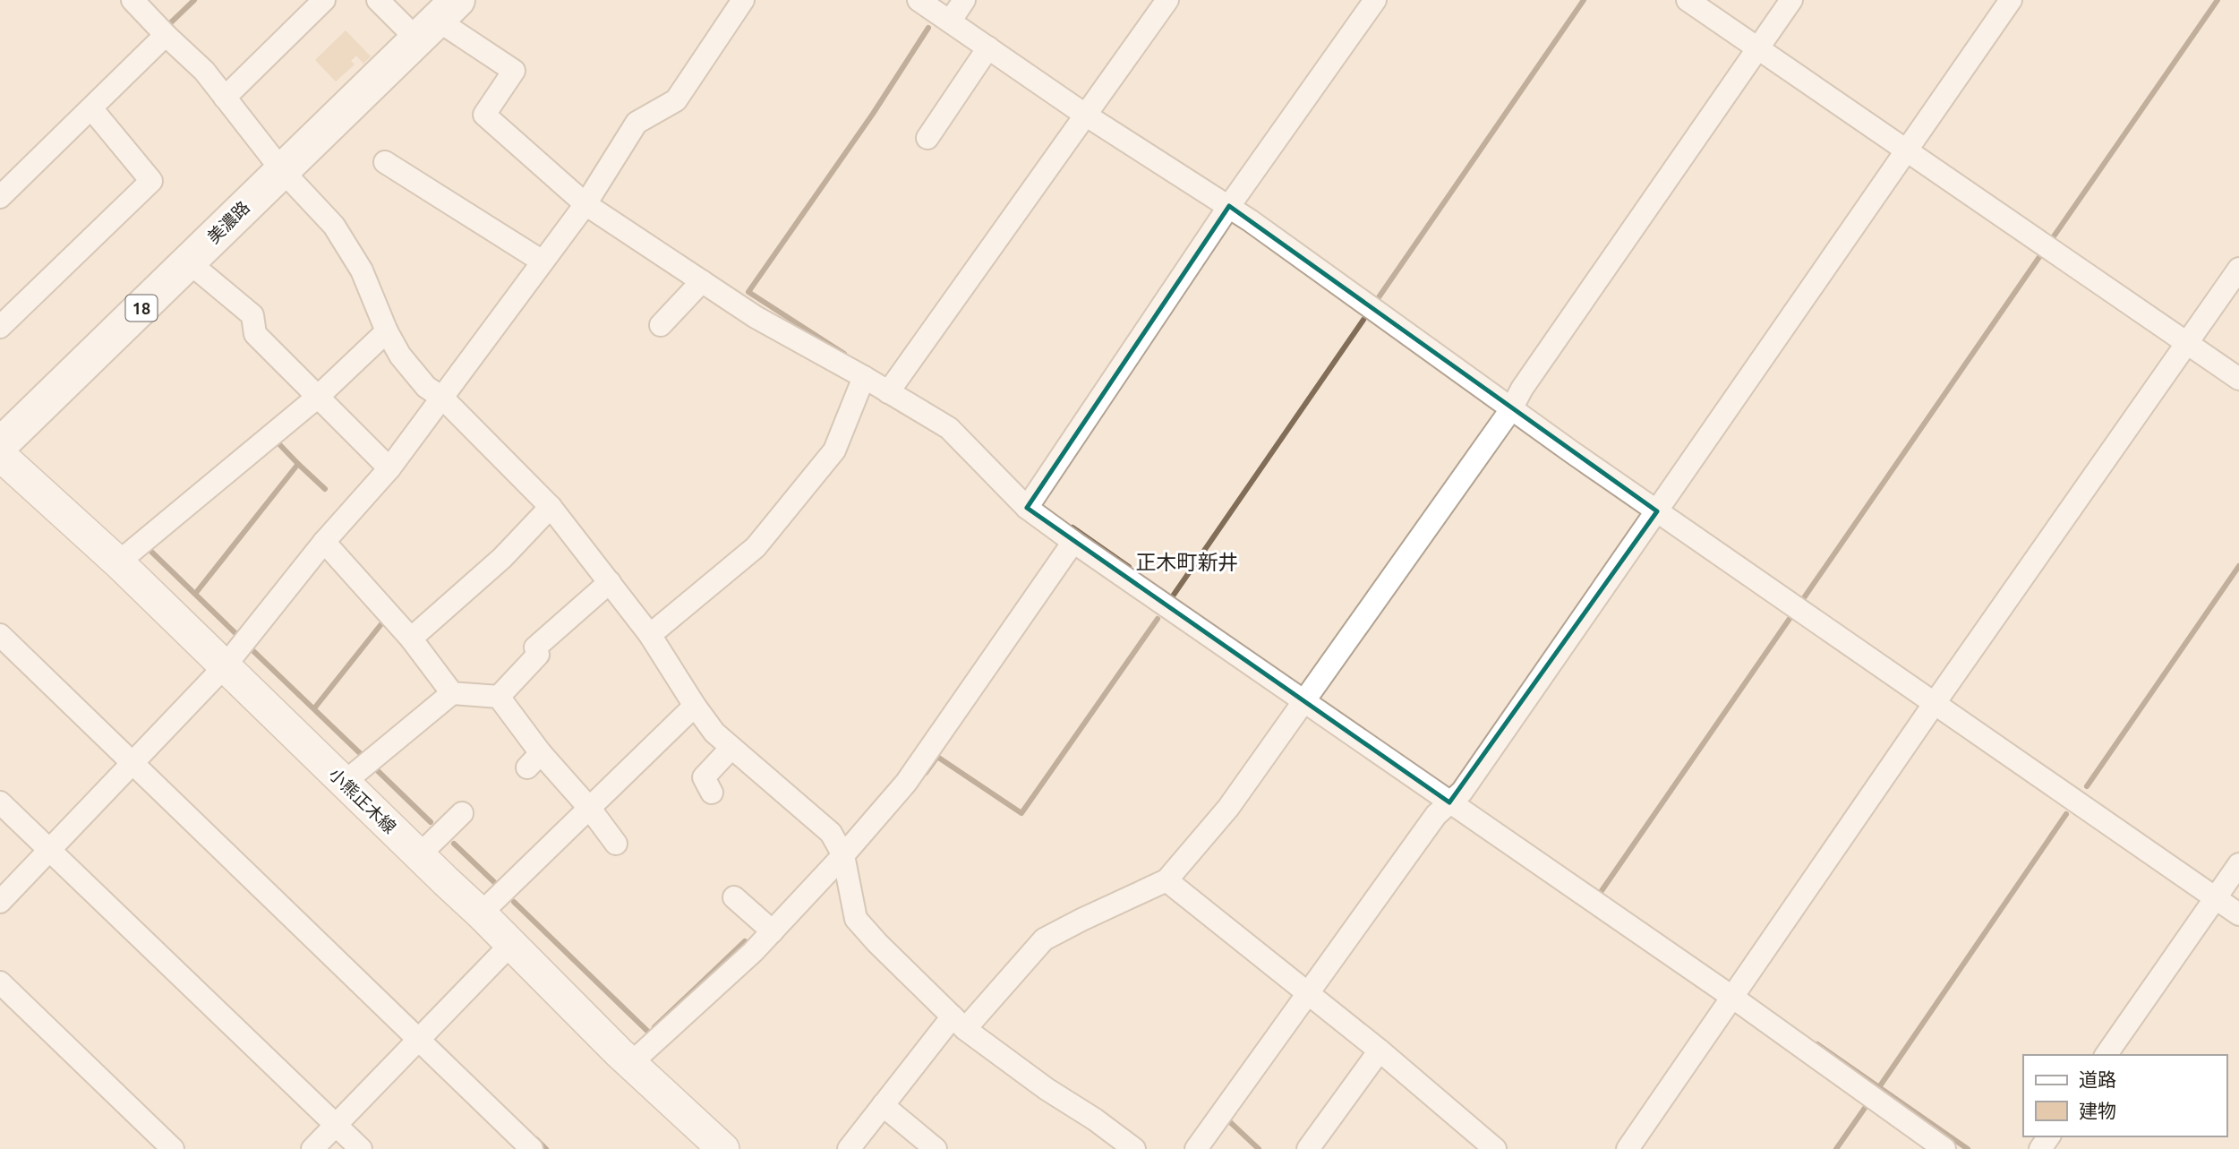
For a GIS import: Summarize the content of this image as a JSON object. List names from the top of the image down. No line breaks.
{"streets":{"main road":["美濃路","18","小熊正木線"]},"districts":["正木町新井"],"legend":["道路","建物"]}
